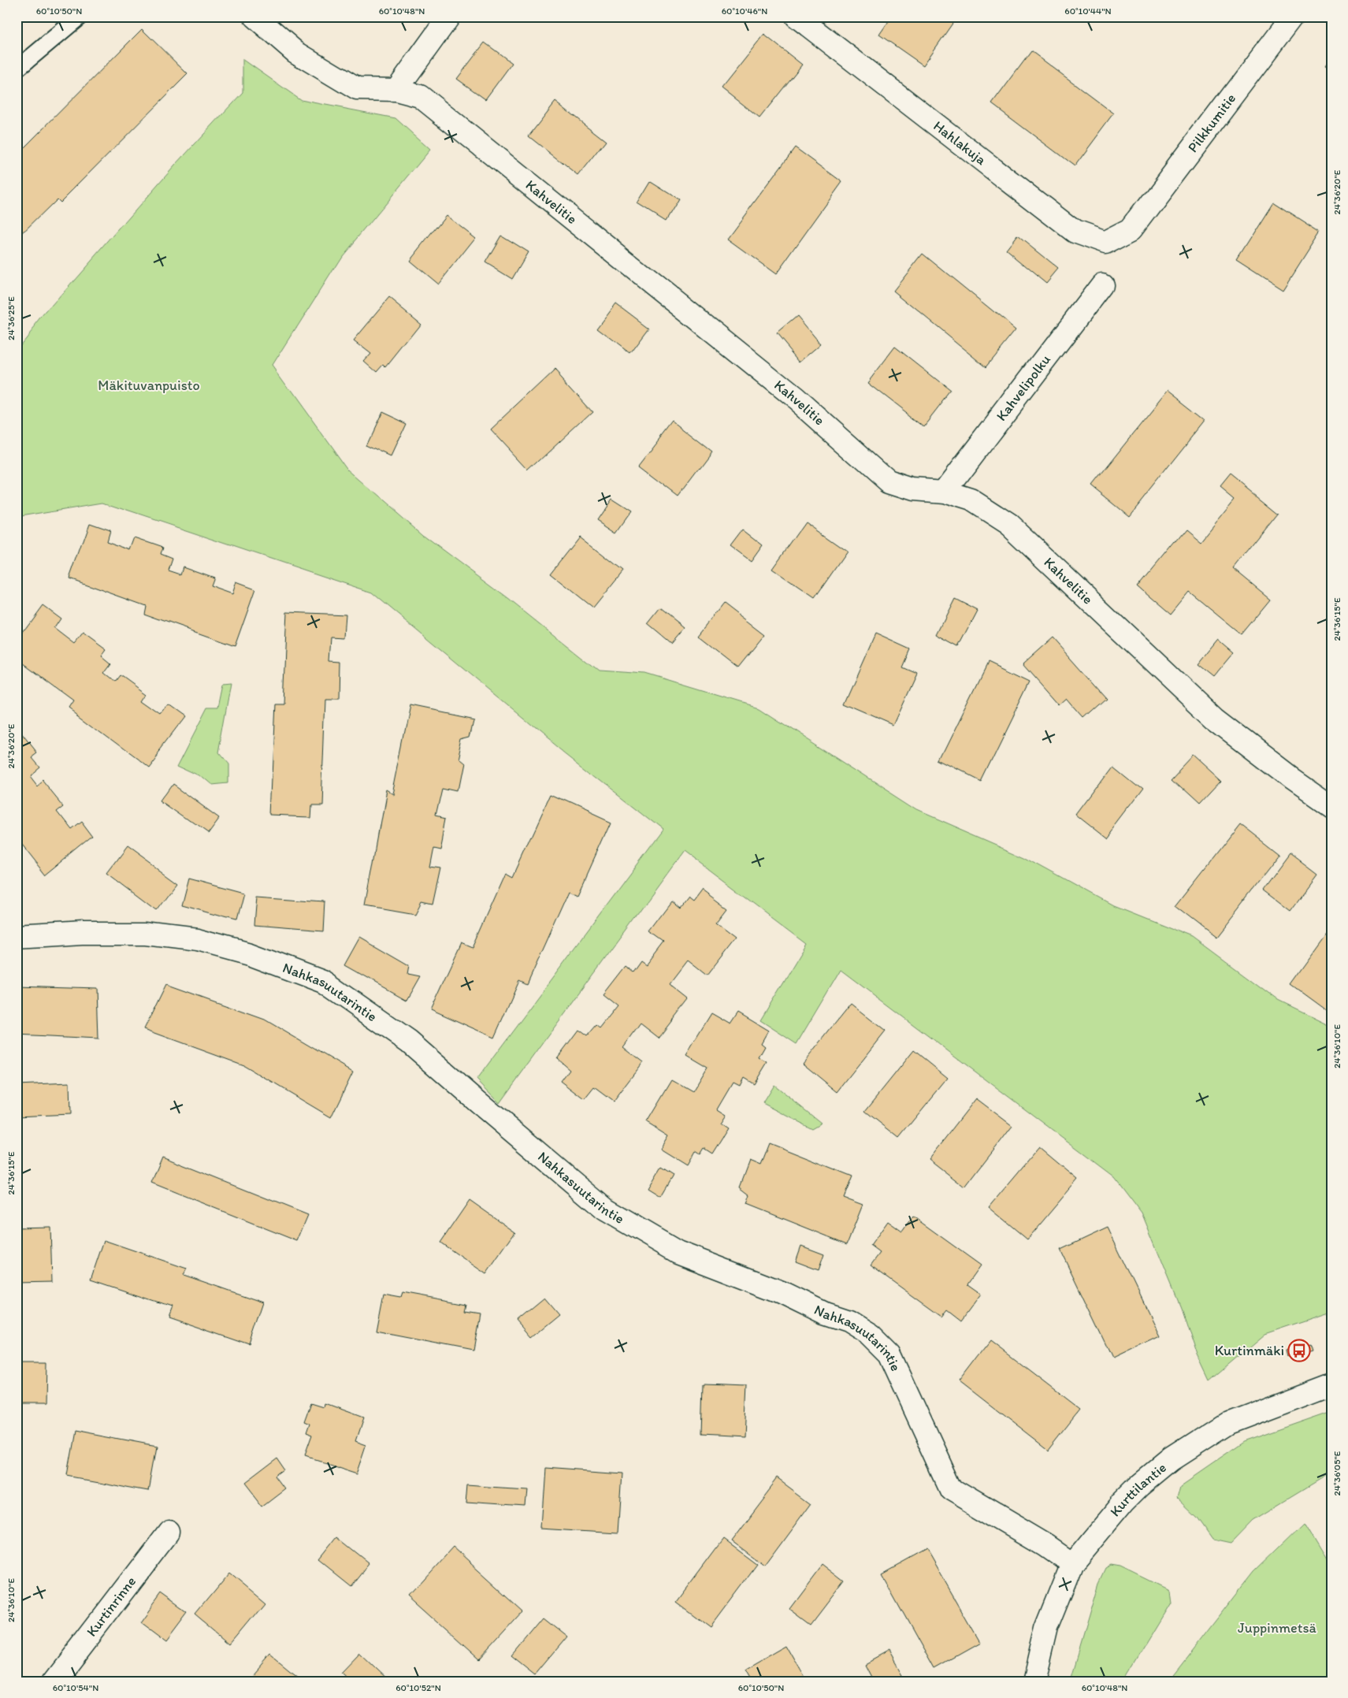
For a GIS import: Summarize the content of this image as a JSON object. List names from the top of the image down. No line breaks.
{"streets":{"street":["Pilkkumitie","Hahlakuja","Kahvelitie","Kahvelipolku","Nahkasuutarintie","Kurttilantie","Kurtinrinne"]},"crossings":[["Pilkkumitie","Hahlakuja"],["Kahvelitie","Kahvelipolku"],["Nahkasuutarintie","Kurttilantie"]],"parks":["Mäkituvanpuisto","Juppinmetsä"],"places":{"bus stop":["Kurtinmäki"]},"coordinates":["60°10'50\"N","60°10'48\"N","60°10'46\"N","60°10'44\"N","24°36'20\"E","24°36'25\"E","24°36'15\"E","24°36'10\"E","24°36'05\"E","60°10'54\"N","60°10'52\"N"]}
